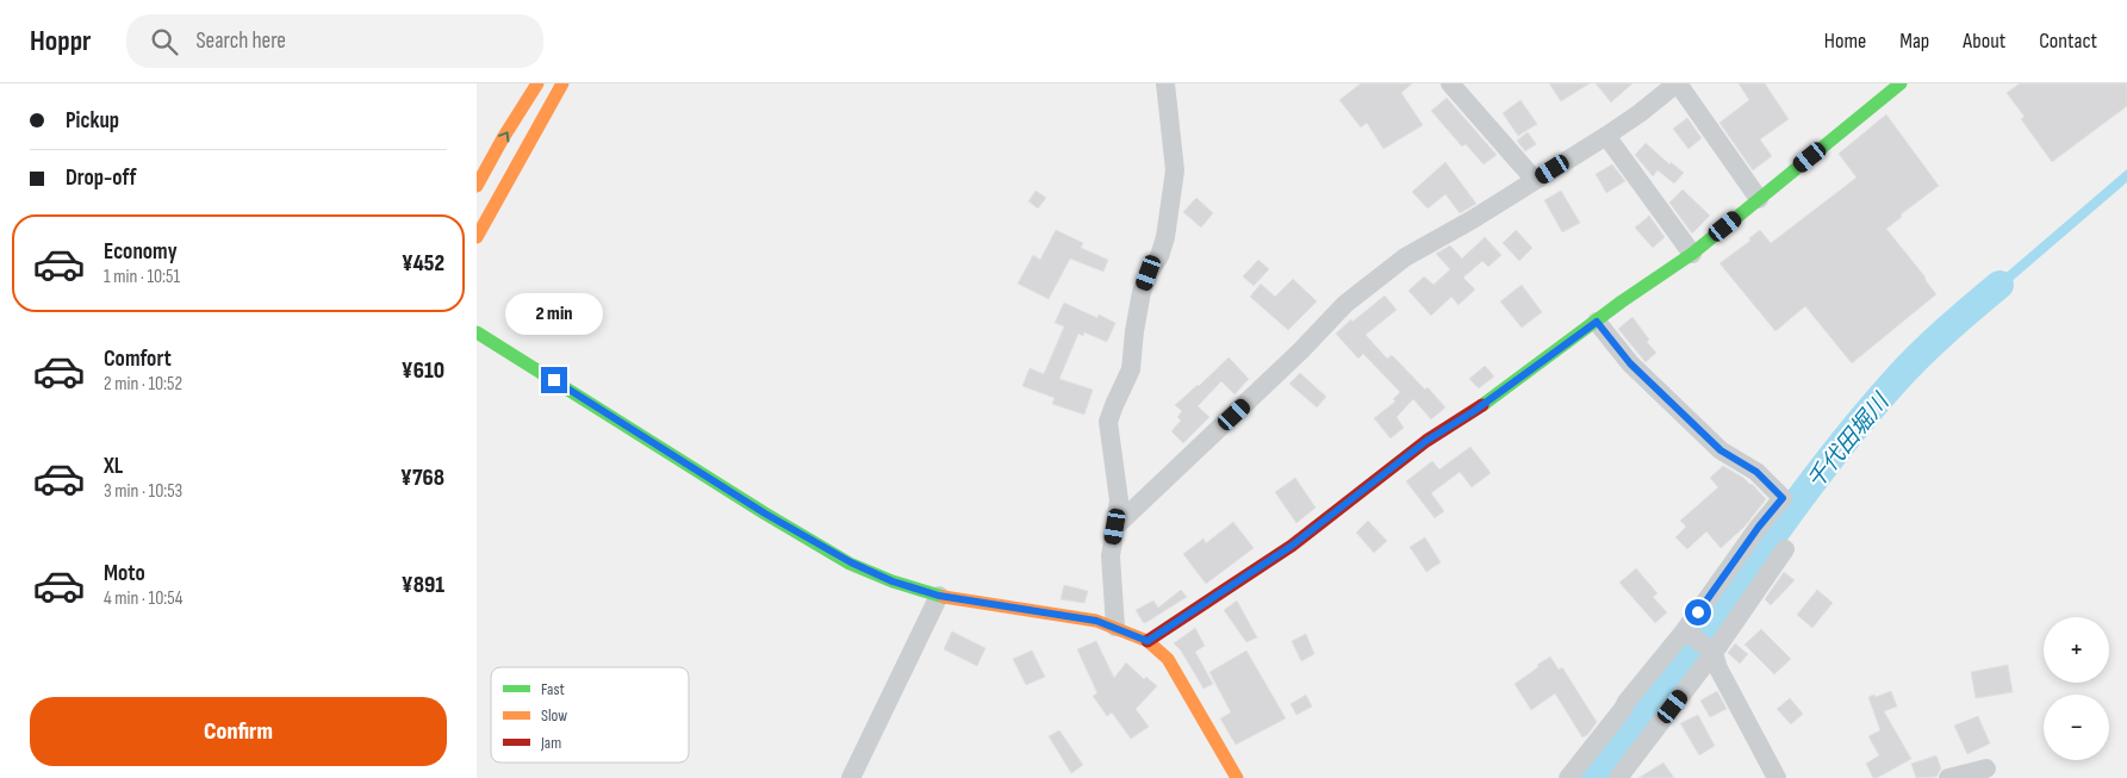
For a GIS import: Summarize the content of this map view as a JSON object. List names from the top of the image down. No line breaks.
{"water":["千代田堀川"],"legend":["Fast","Slow","Jam"],"page":{"header":"Hoppr","search":"Search here","nav":["Home","Map","About","Contact"],"banner":["Pickup","Drop-off"],"list":[{"name":"Economy","note":"1 min · 10:51","value":"¥452"},{"name":"Comfort","note":"2 min · 10:52","value":"¥610"},{"name":"XL","note":"3 min · 10:53","value":"¥768"},{"name":"Moto","note":"4 min · 10:54","value":"¥891"}],"bubble":"2 min","map_buttons":["+","−"],"buttons":"Confirm"}}
